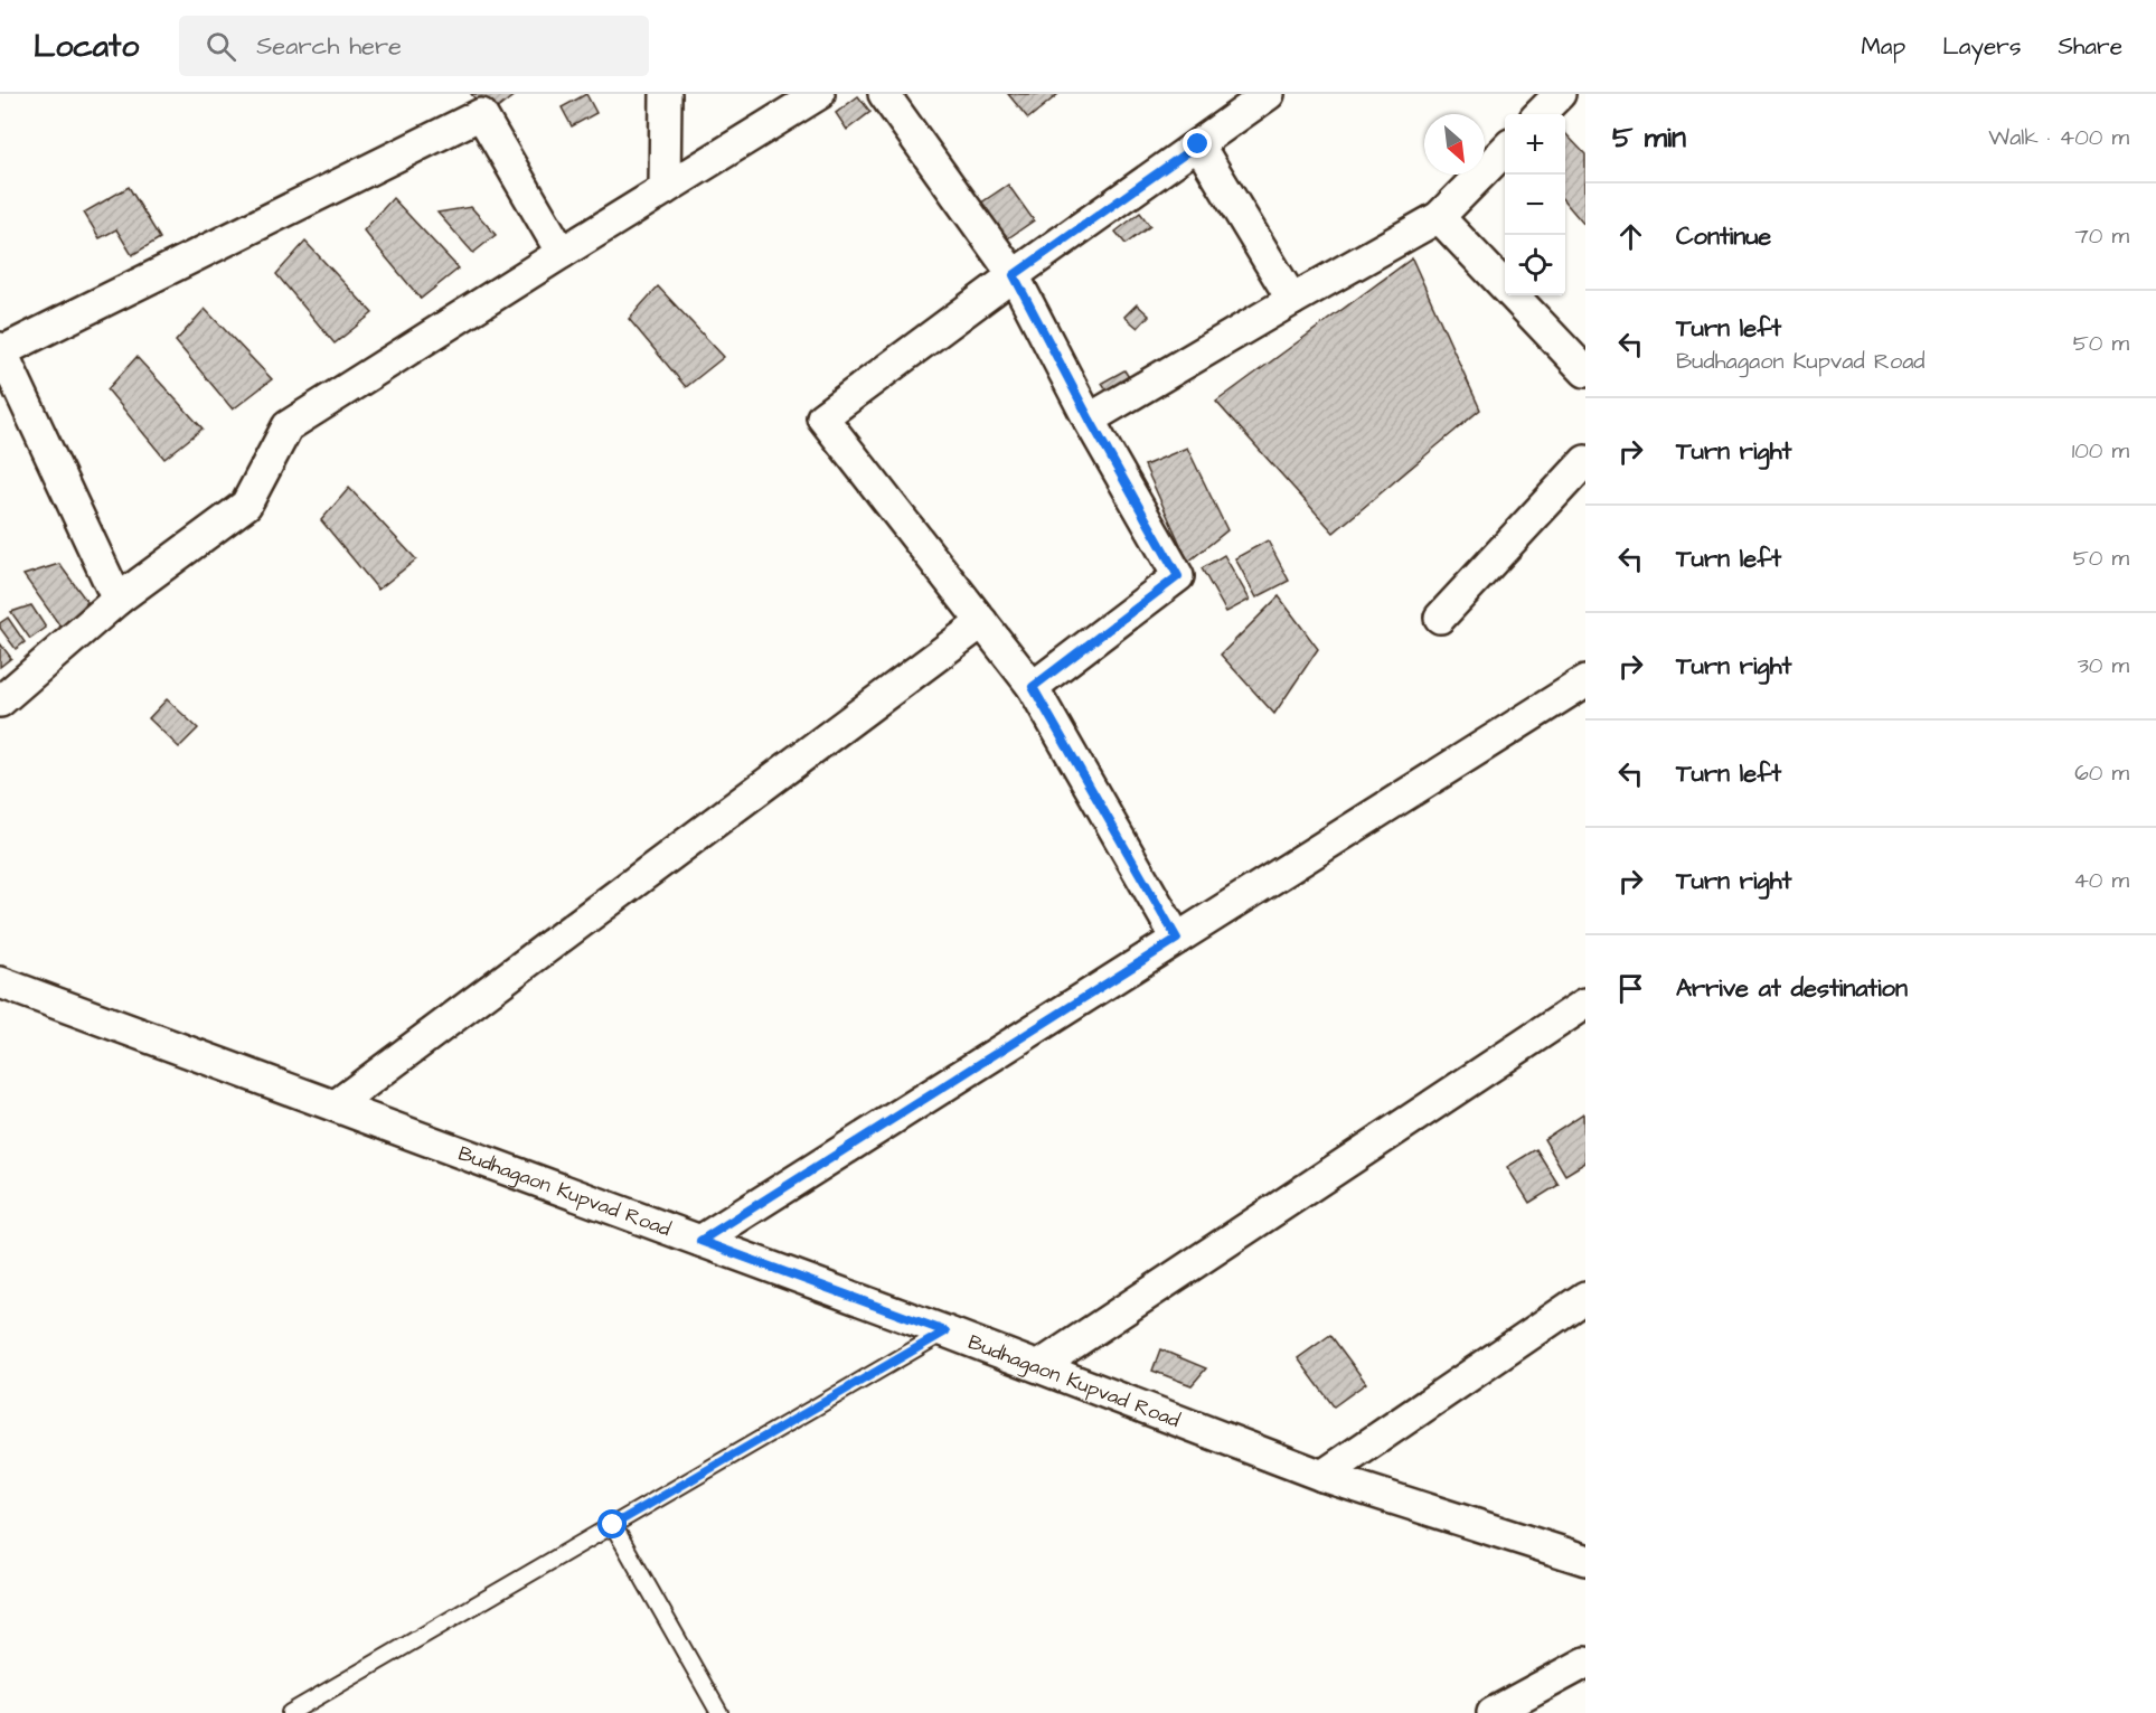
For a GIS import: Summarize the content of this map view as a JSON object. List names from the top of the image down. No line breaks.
{"streets":{"street":["Budhagaon Kupvad Road"]},"north":"bottom right","page":{"header":"Locato","search":"Search here","nav":["Map","Layers","Share"],"heading":["5 min","Walk · 400 m"],"map_buttons":["+","−"],"list":[["Continue","70 m"],["Turn left","Budhagaon Kupvad Road","50 m"],["Turn right","100 m"],["Turn left","50 m"],["Turn right","30 m"],["Turn left","60 m"],["Turn right","40 m"],"Arrive at destination"]}}
